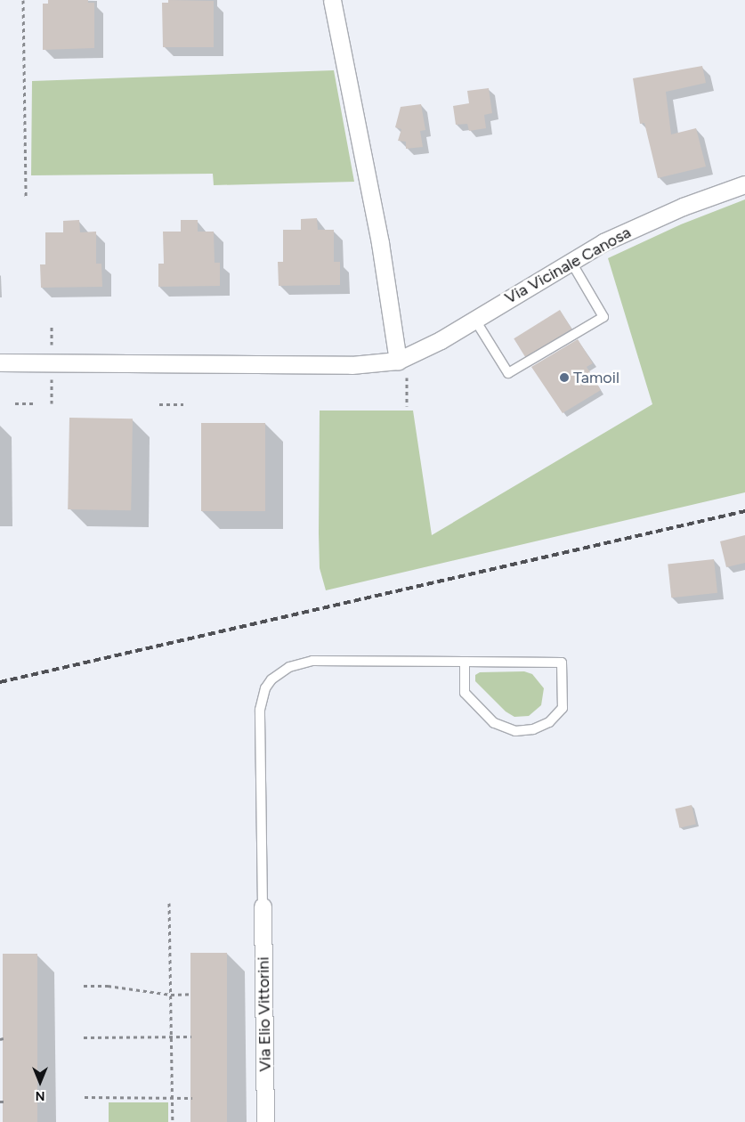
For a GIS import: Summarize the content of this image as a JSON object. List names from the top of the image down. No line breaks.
{"streets":{"street":["Via Vicinale Canosa","Via Elio Vittorini"]},"places":["Tamoil"],"north":"bottom"}
